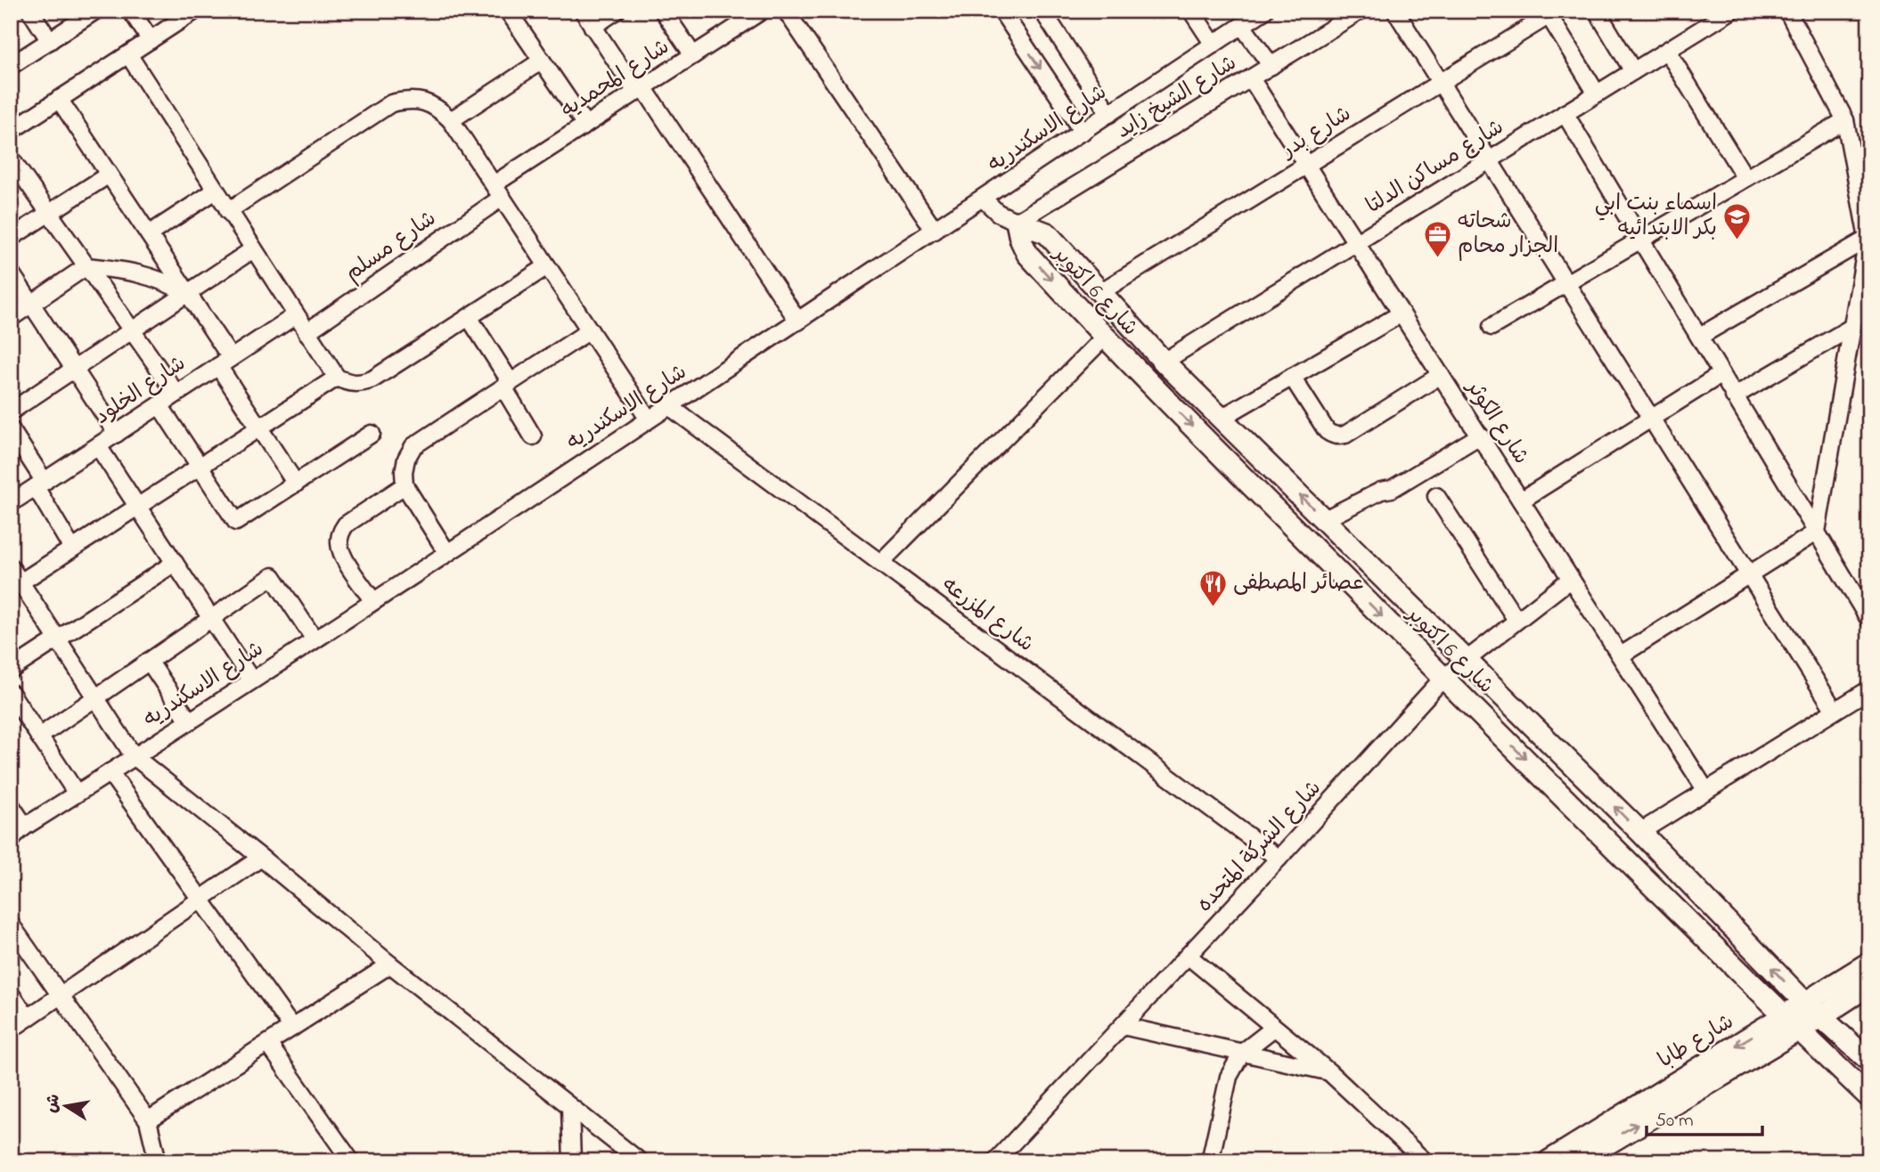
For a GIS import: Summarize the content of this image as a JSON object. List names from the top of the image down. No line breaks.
{"streets":{"street":["شارع المحمديه","شارع الشيخ زايد","شارع الاسكندريه","شارع بدر","شارع مساكن الدلتا","شارع مسلم","شارع 6 اكتوبر","شارع الخلود","شارع الكوثر","شارع المزرعه","شارع الشركة المتحده","شارع طابا"]},"crossings":[["شارع المحمديه","شارع مسلم"],["شارع الشيخ زايد","شارع 6 اكتوبر"],["شارع الشيخ زايد","شارع الكوثر"],["شارع الاسكندريه","شارع 6 اكتوبر"],["شارع الاسكندريه","شارع المزرعه"],["شارع بدر","شارع 6 اكتوبر"],["شارع بدر","شارع الكوثر"],["شارع مساكن الدلتا","شارع 6 اكتوبر"],["شارع مساكن الدلتا","شارع الكوثر"],["شارع 6 اكتوبر","شارع الشركة المتحده"],["شارع 6 اكتوبر","شارع طابا"],["شارع الكوثر","شارع الشركة المتحده"],["شارع المزرعه","شارع الشركة المتحده"]],"places":{"school or university":["اسماء بنت ابي بكر الابتدائيه"],"office":["شحاته الجزار محام"],"restaurant":["عصائر المصطفى"]},"scale_bar":"50 m","north":"left"}
